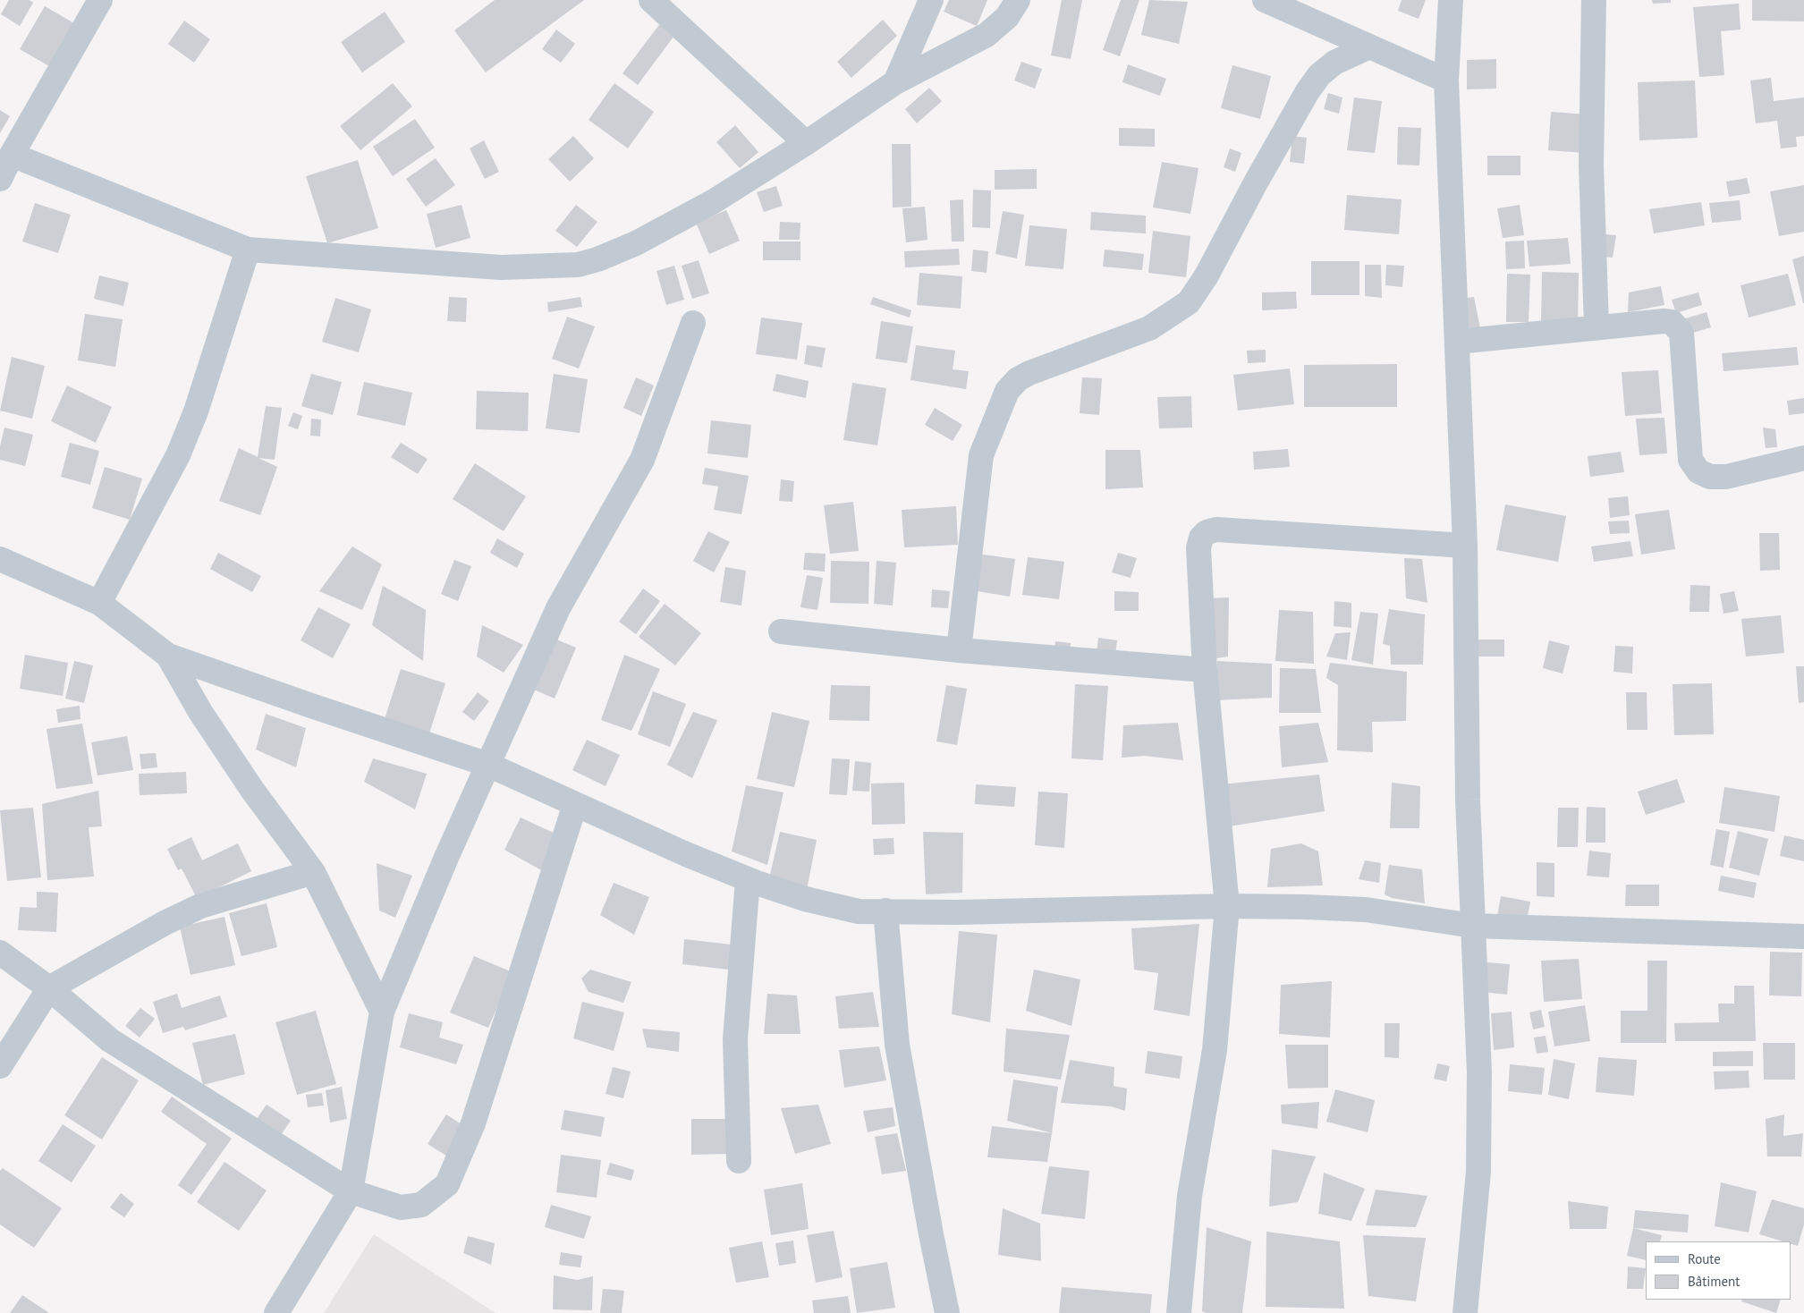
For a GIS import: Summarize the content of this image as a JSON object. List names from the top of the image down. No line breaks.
{"legend":["Route","Bâtiment"]}
